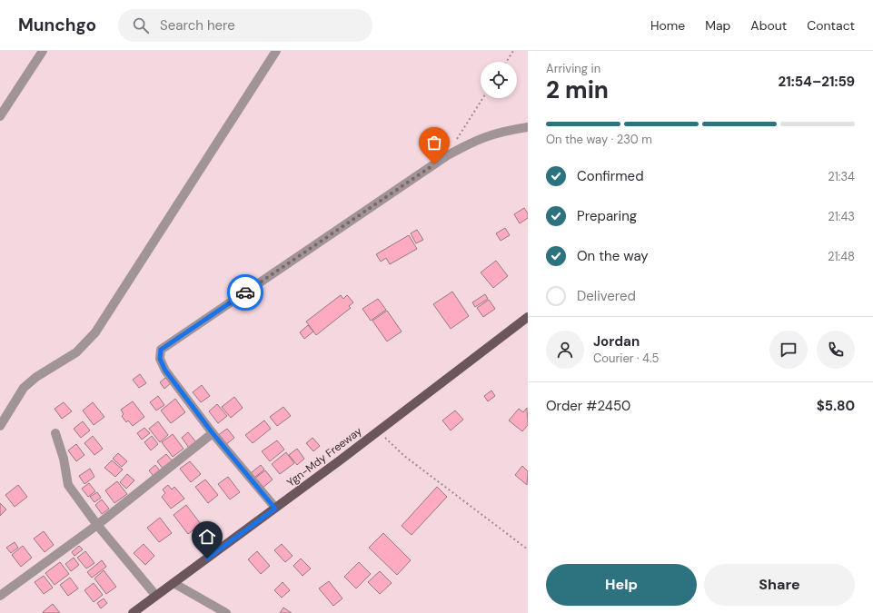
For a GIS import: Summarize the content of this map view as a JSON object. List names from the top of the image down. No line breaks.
{"streets":{"main road":["Ygn-Mdy Freeway"]},"page":{"header":"Munchgo","search":"Search here","nav":["Home","Map","About","Contact"],"heading":["2 min","Arriving in","21:54–21:59"],"panel":["Jordan","Courier · 4.5","Order #2450","$5.80"],"bar":"On the way · 230 m","list":[["Confirmed","21:34"],["Preparing","21:43"],["On the way","21:48"],"Delivered"],"buttons":["Help","Share"]}}
